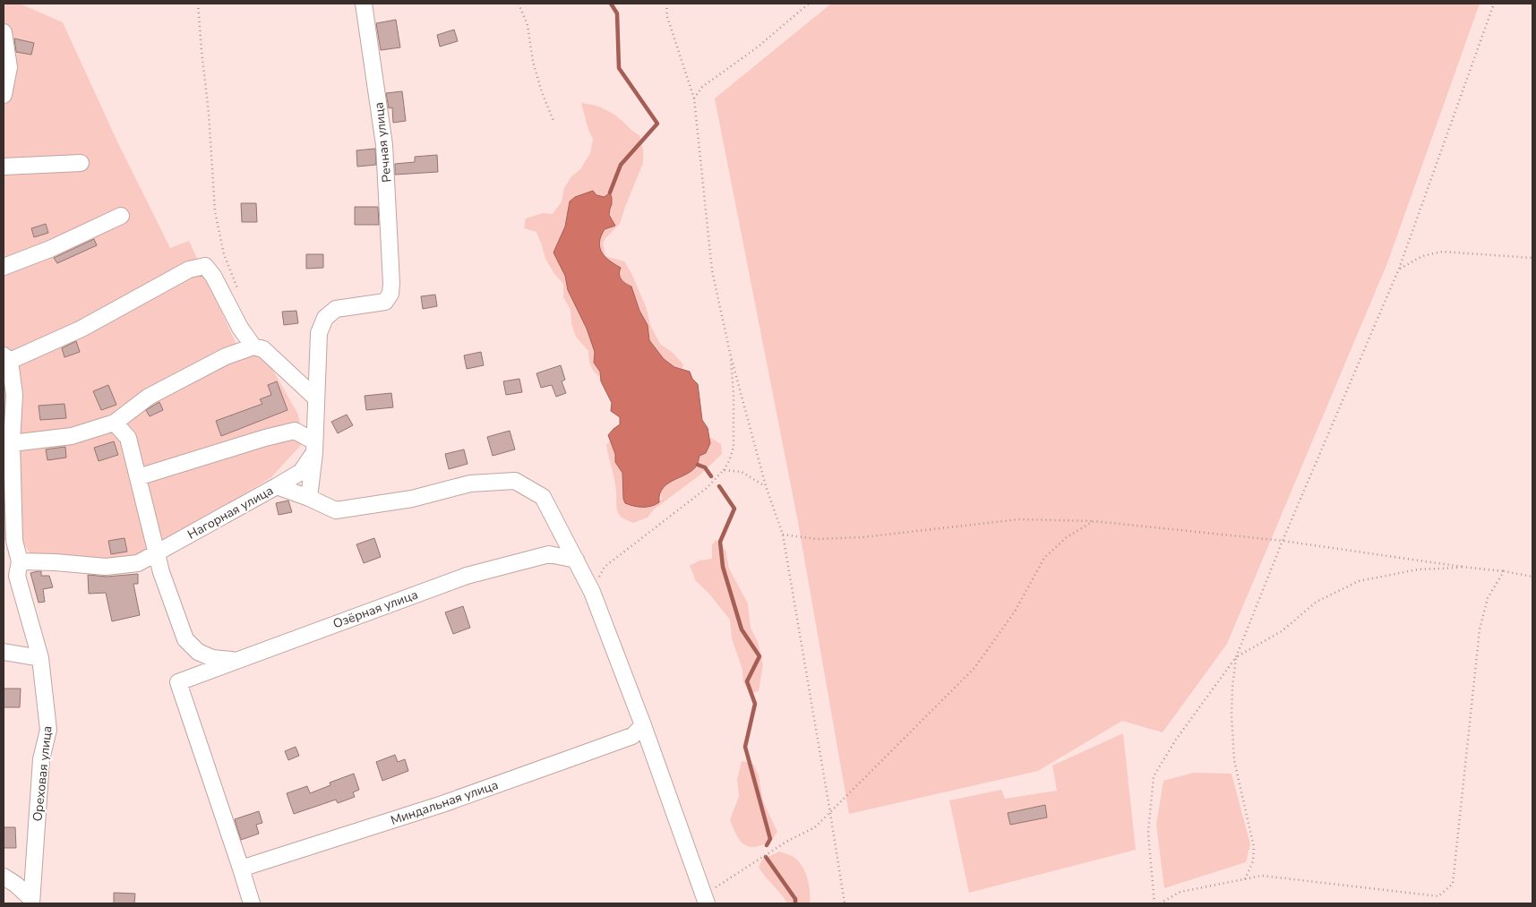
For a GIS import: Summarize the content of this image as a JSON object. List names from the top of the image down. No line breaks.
{"streets":{"street":["Речная улица","Нагорная улица","Озёрная улица","Ореховая улица","Миндальная улица"]},"crossings":[["Нагорная улица","Озёрная улица"],["Нагорная улица","Ореховая улица"],["Озёрная улица","Миндальная улица"]]}
